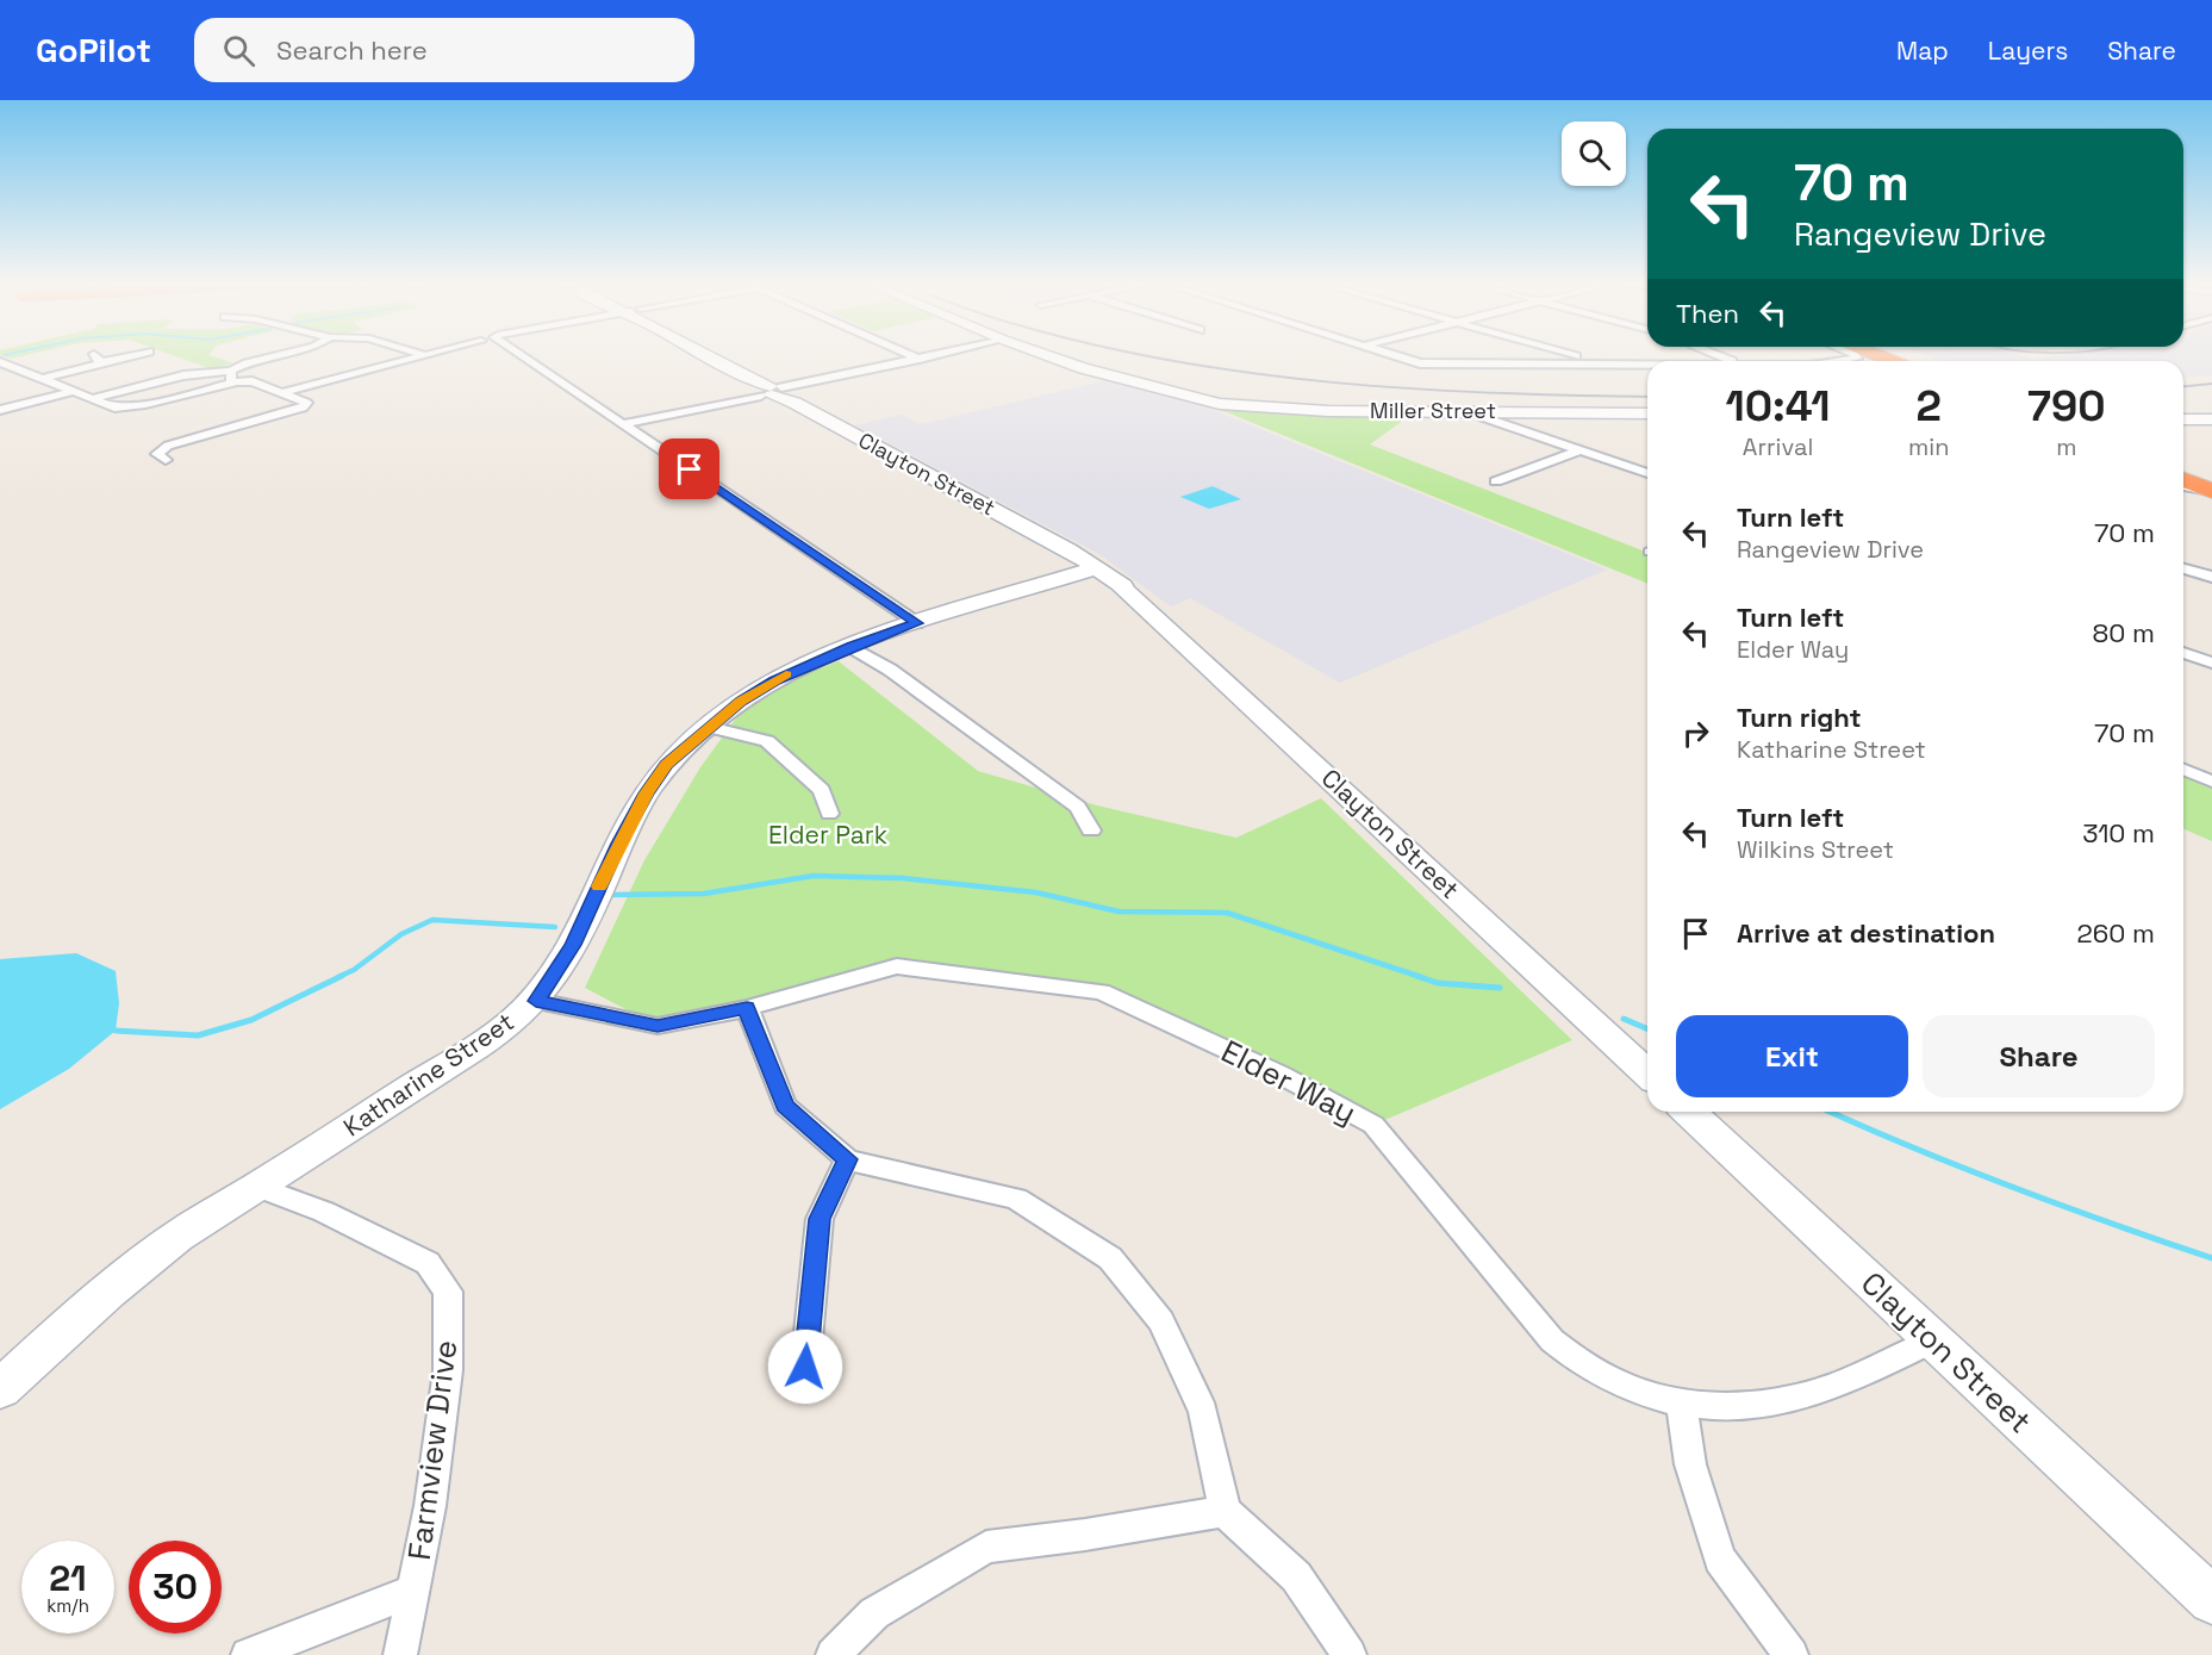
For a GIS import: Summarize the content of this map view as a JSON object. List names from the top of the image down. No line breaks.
{"streets":{"main road":["Miller Street","Clayton Street","Katharine Street"],"street":["Elder Way","Farmview Drive"]},"crossings":[["Clayton Street","Katharine Street"],["Clayton Street","Elder Way"],["Katharine Street","Elder Way"],["Katharine Street","Farmview Drive"]],"parks":["Elder Park"],"page":{"header":"GoPilot","search":"Search here","nav":["Map","Layers","Share"],"turn":["70 m","Rangeview Drive"],"then":"Then","eta":["10:41","Arrival","2","min","790","m"],"list":[{"name":"Turn left","note":"Rangeview Drive","value":"70 m"},{"name":"Turn left","note":"Elder Way","value":"80 m"},{"name":"Turn right","note":"Katharine Street","value":"70 m"},{"name":"Turn left","note":"Wilkins Street","value":"310 m"},{"name":"Arrive at destination","value":"260 m"}],"buttons":["Exit","Share"],"speed":"21 km/h","limit":"30"}}
